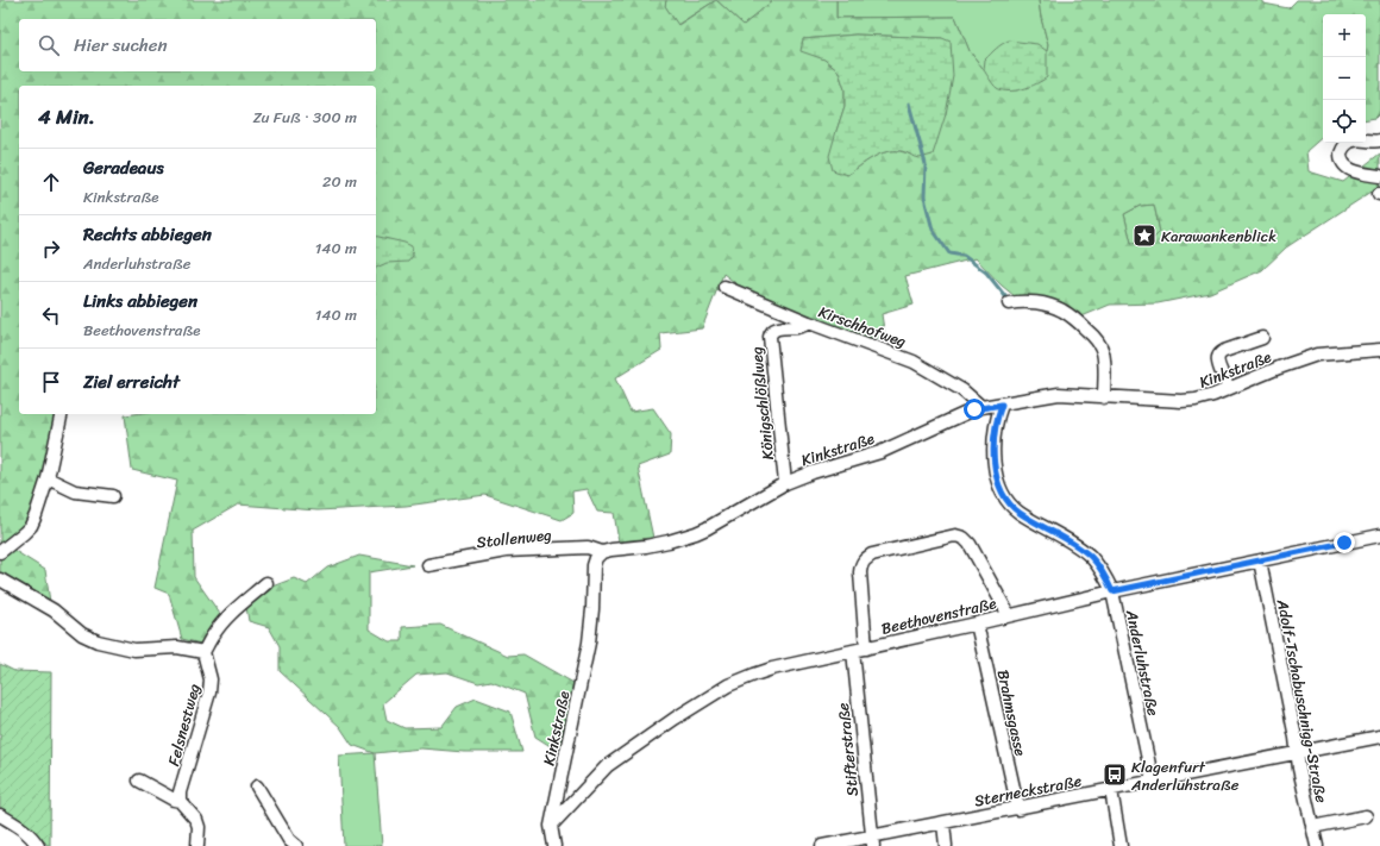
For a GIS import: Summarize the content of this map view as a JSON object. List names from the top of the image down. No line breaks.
{"streets":{"street":["Kirschhofweg","Kinkstraße","Königschlößlweg","Stollenweg","Beethovenstraße","Anderluhstraße","Adolf-Tschabuschnigg-Straße","Brahmsgasse","Felsnestweg","Stifterstraße","Sterneckstraße"]},"crossings":[["Kirschhofweg","Kinkstraße"],["Kirschhofweg","Königschlößlweg"],["Kinkstraße","Königschlößlweg"],["Kinkstraße","Stollenweg"],["Kinkstraße","Beethovenstraße"],["Kinkstraße","Anderluhstraße"],["Beethovenstraße","Anderluhstraße"],["Beethovenstraße","Adolf-Tschabuschnigg-Straße"],["Beethovenstraße","Brahmsgasse"],["Beethovenstraße","Stifterstraße"],["Anderluhstraße","Sterneckstraße"],["Adolf-Tschabuschnigg-Straße","Sterneckstraße"],["Brahmsgasse","Sterneckstraße"],["Stifterstraße","Sterneckstraße"]],"places":{"place":["Karawankenblick"],"bus stop":["Klagenfurt Anderluhstraße"]},"page":{"map_buttons":["+","−"],"search":"Hier suchen","heading":["4 Min.","Zu Fuß · 300 m"],"list":[["Geradeaus","Kinkstraße","20 m"],["Rechts abbiegen","Anderluhstraße","140 m"],["Links abbiegen","Beethovenstraße","140 m"],"Ziel erreicht"]}}
